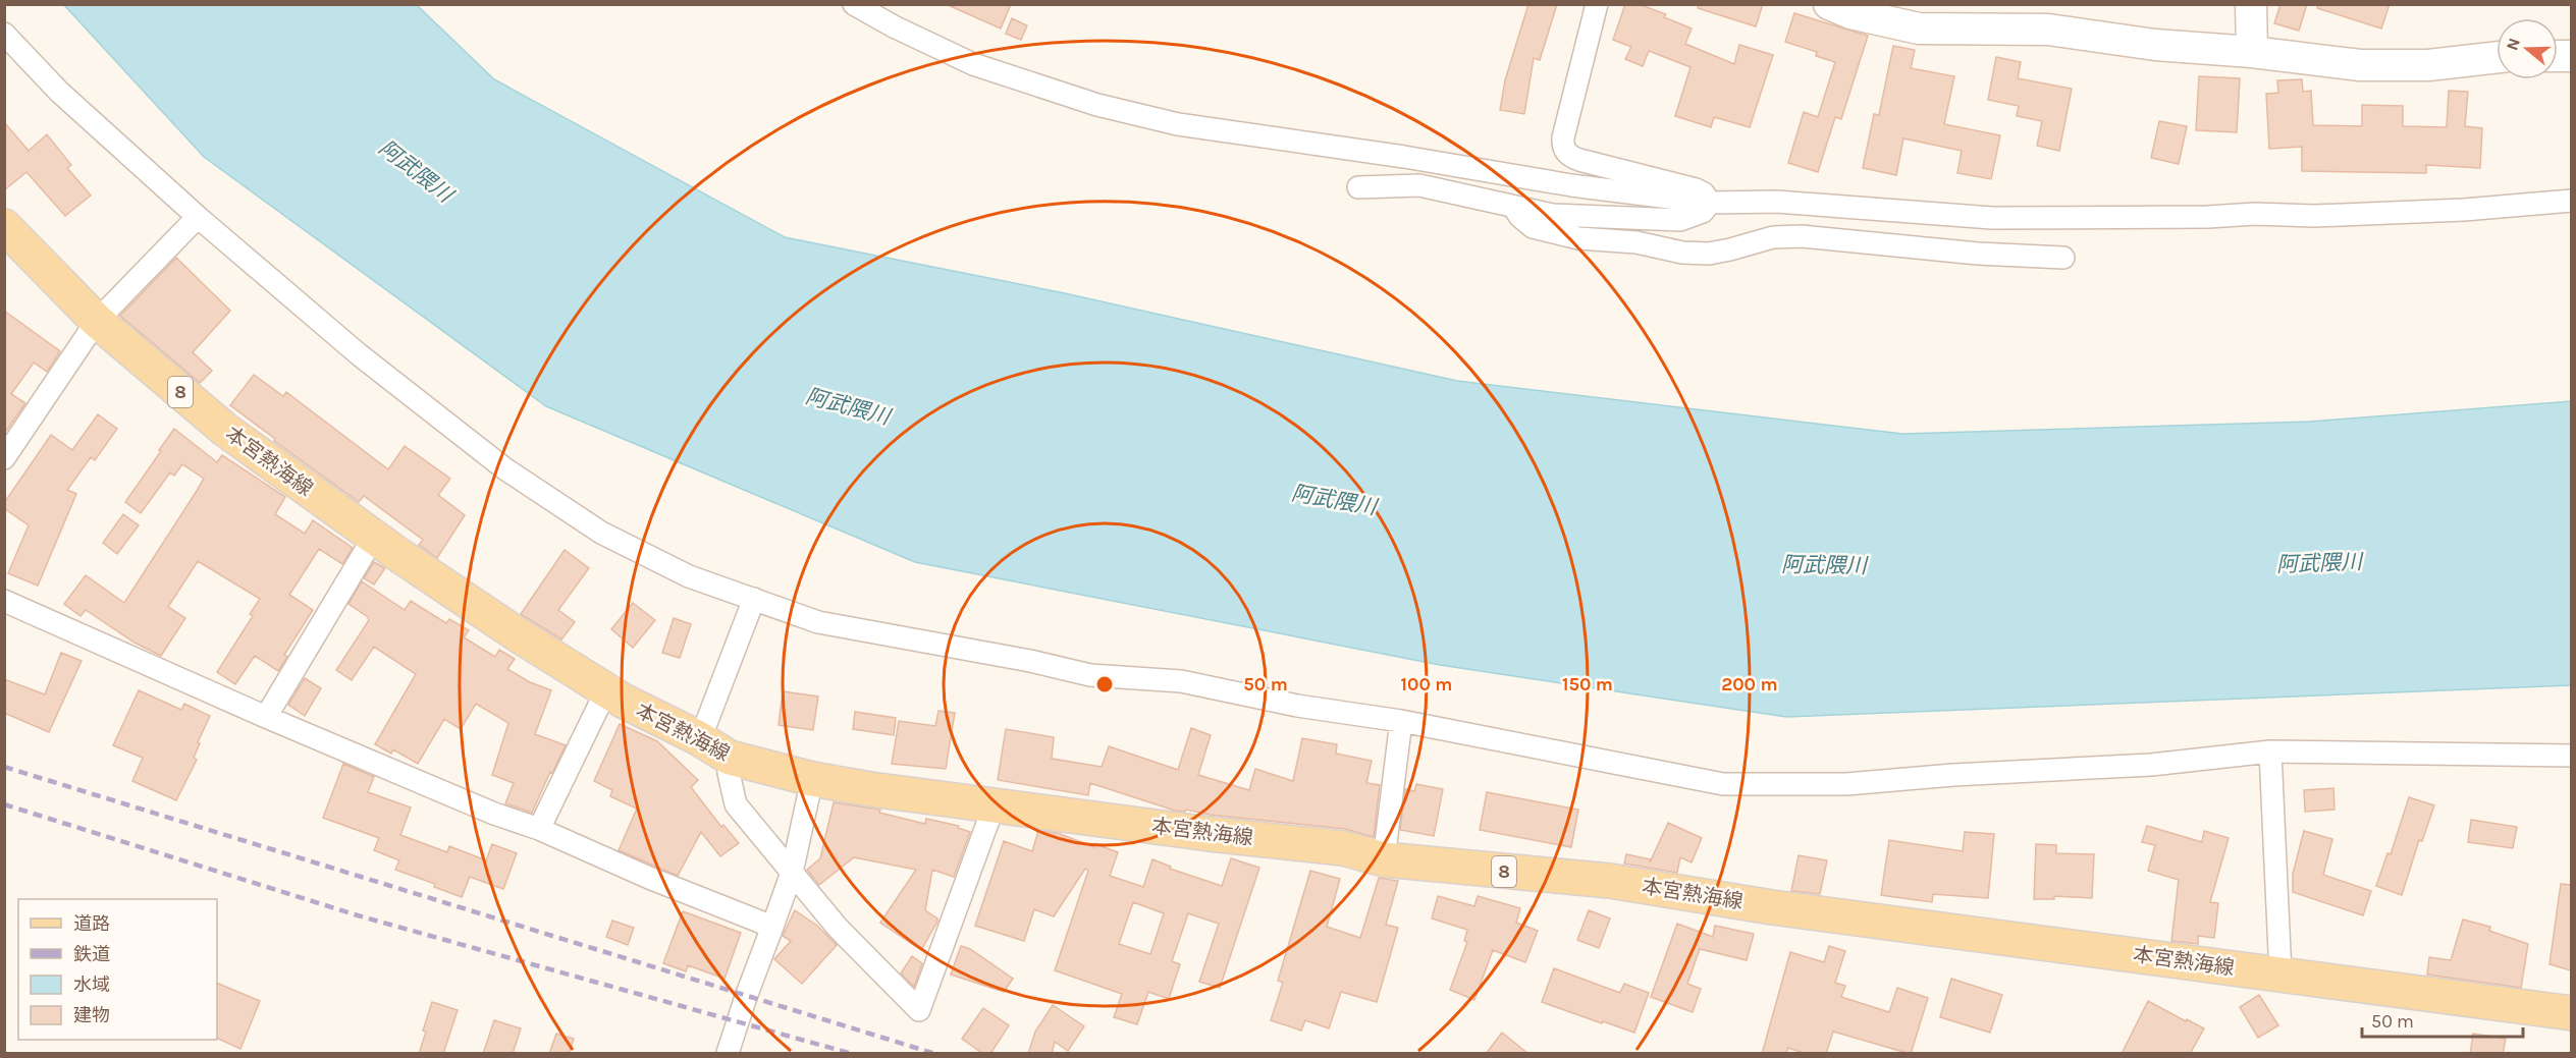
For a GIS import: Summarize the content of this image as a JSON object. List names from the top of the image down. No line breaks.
{"streets":{"main road":["8","本宮熱海線"]},"water":["阿武隈川"],"legend":["道路","鉄道","水域","建物"],"scale_bar":"50 m","north":"left","rings":["50 m","100 m","150 m","200 m"]}
